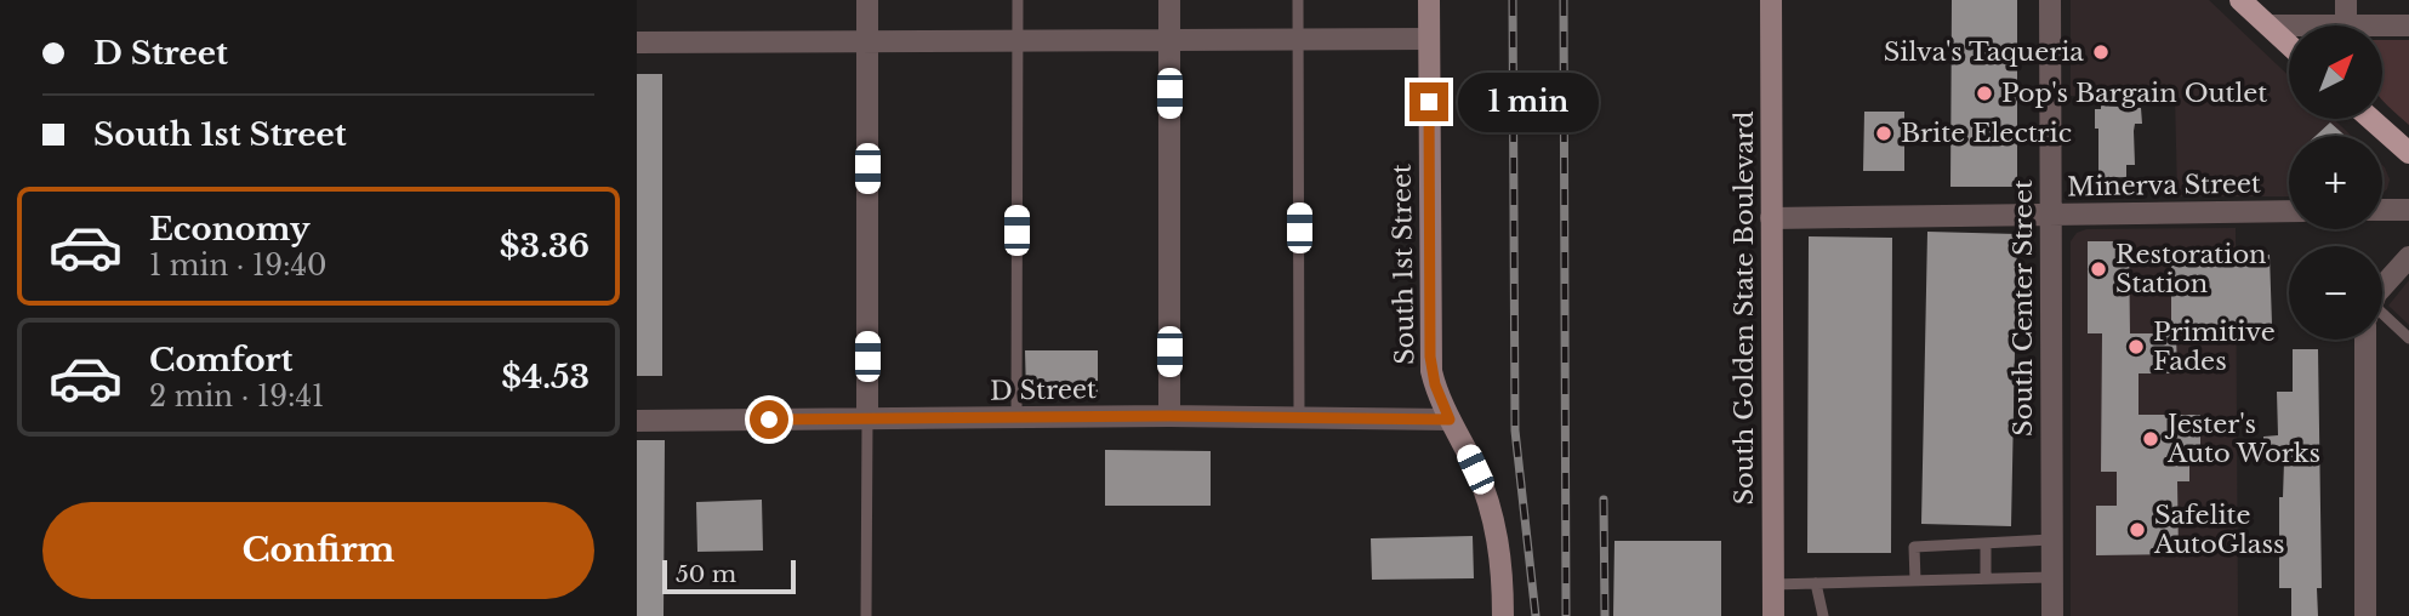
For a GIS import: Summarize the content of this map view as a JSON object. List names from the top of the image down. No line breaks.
{"streets":{"street":["Minerva Street","South 1st Street","South Golden State Boulevard","South Center Street","D Street"]},"crossings":[["Minerva Street","South Golden State Boulevard"],["Minerva Street","South Center Street"],["South 1st Street","D Street"]],"places":["Silva's Taqueria","Pop's Bargain Outlet","Brite Electric","Restoration Station","Primitive Fades","Jester's Auto Works","Safelite AutoGlass"],"scale_bar":"50 m","north":"top right","page":{"banner":["D Street","South 1st Street"],"map_buttons":["+","−"],"bubble":"1 min","list":[{"name":"Economy","note":"1 min · 19:40","value":"$3.36"},{"name":"Comfort","note":"2 min · 19:41","value":"$4.53"}],"buttons":"Confirm","scale":"50 m"}}
